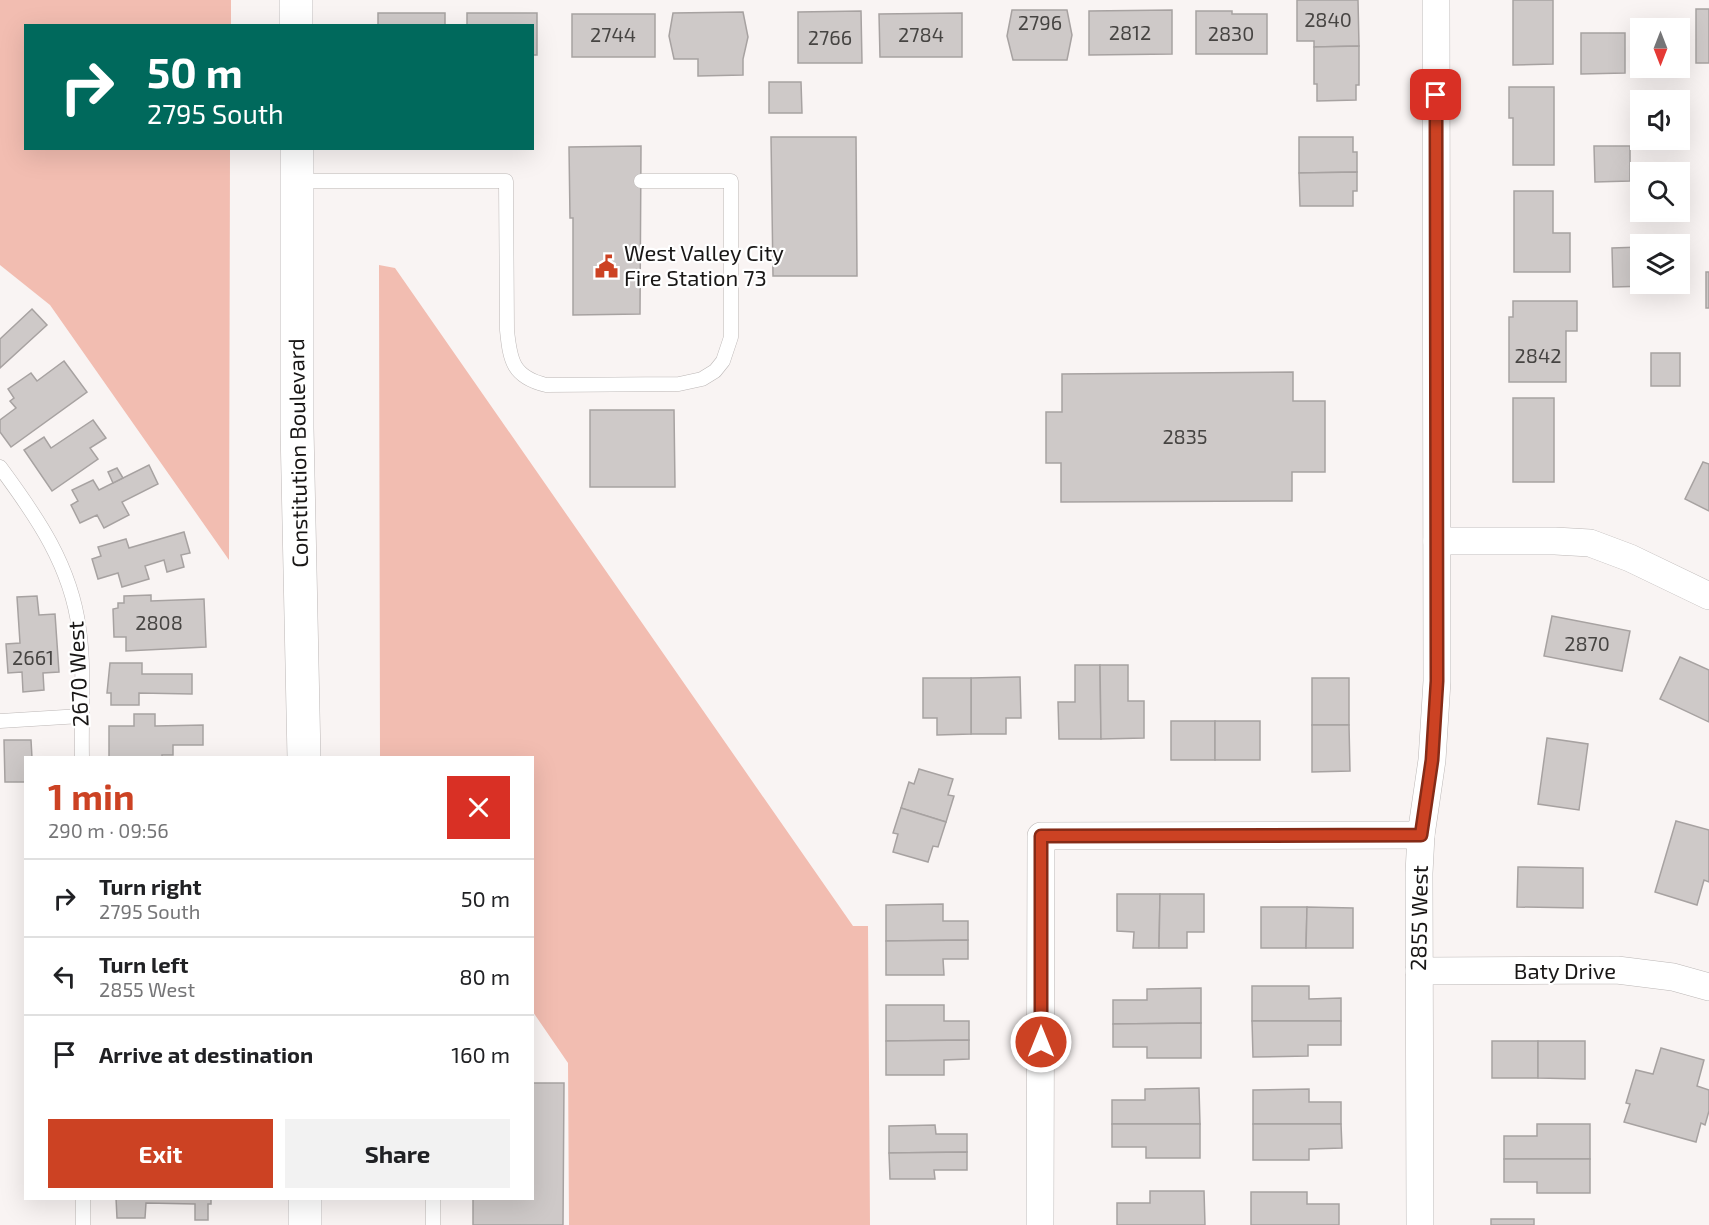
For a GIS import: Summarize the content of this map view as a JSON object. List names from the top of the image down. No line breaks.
{"streets":{"street":["Constitution Boulevard","2855 West","Baty Drive"],"lane":["2670 West"]},"crossings":[["2855 West","Baty Drive"]],"places":{"public building":["West Valley City Fire Station 73"]},"house_numbers":["2840","2796","2812","2830","2744","2784","2766","2842","2835","2808","2870","2661"],"north":"bottom","page":{"turn":["50 m","2795 South"],"heading":["1 min","290 m · 09:56"],"list":[{"name":"Turn right","note":"2795 South","value":"50 m"},{"name":"Turn left","note":"2855 West","value":"80 m"},{"name":"Arrive at destination","value":"160 m"}],"buttons":["Exit","Share"]}}
